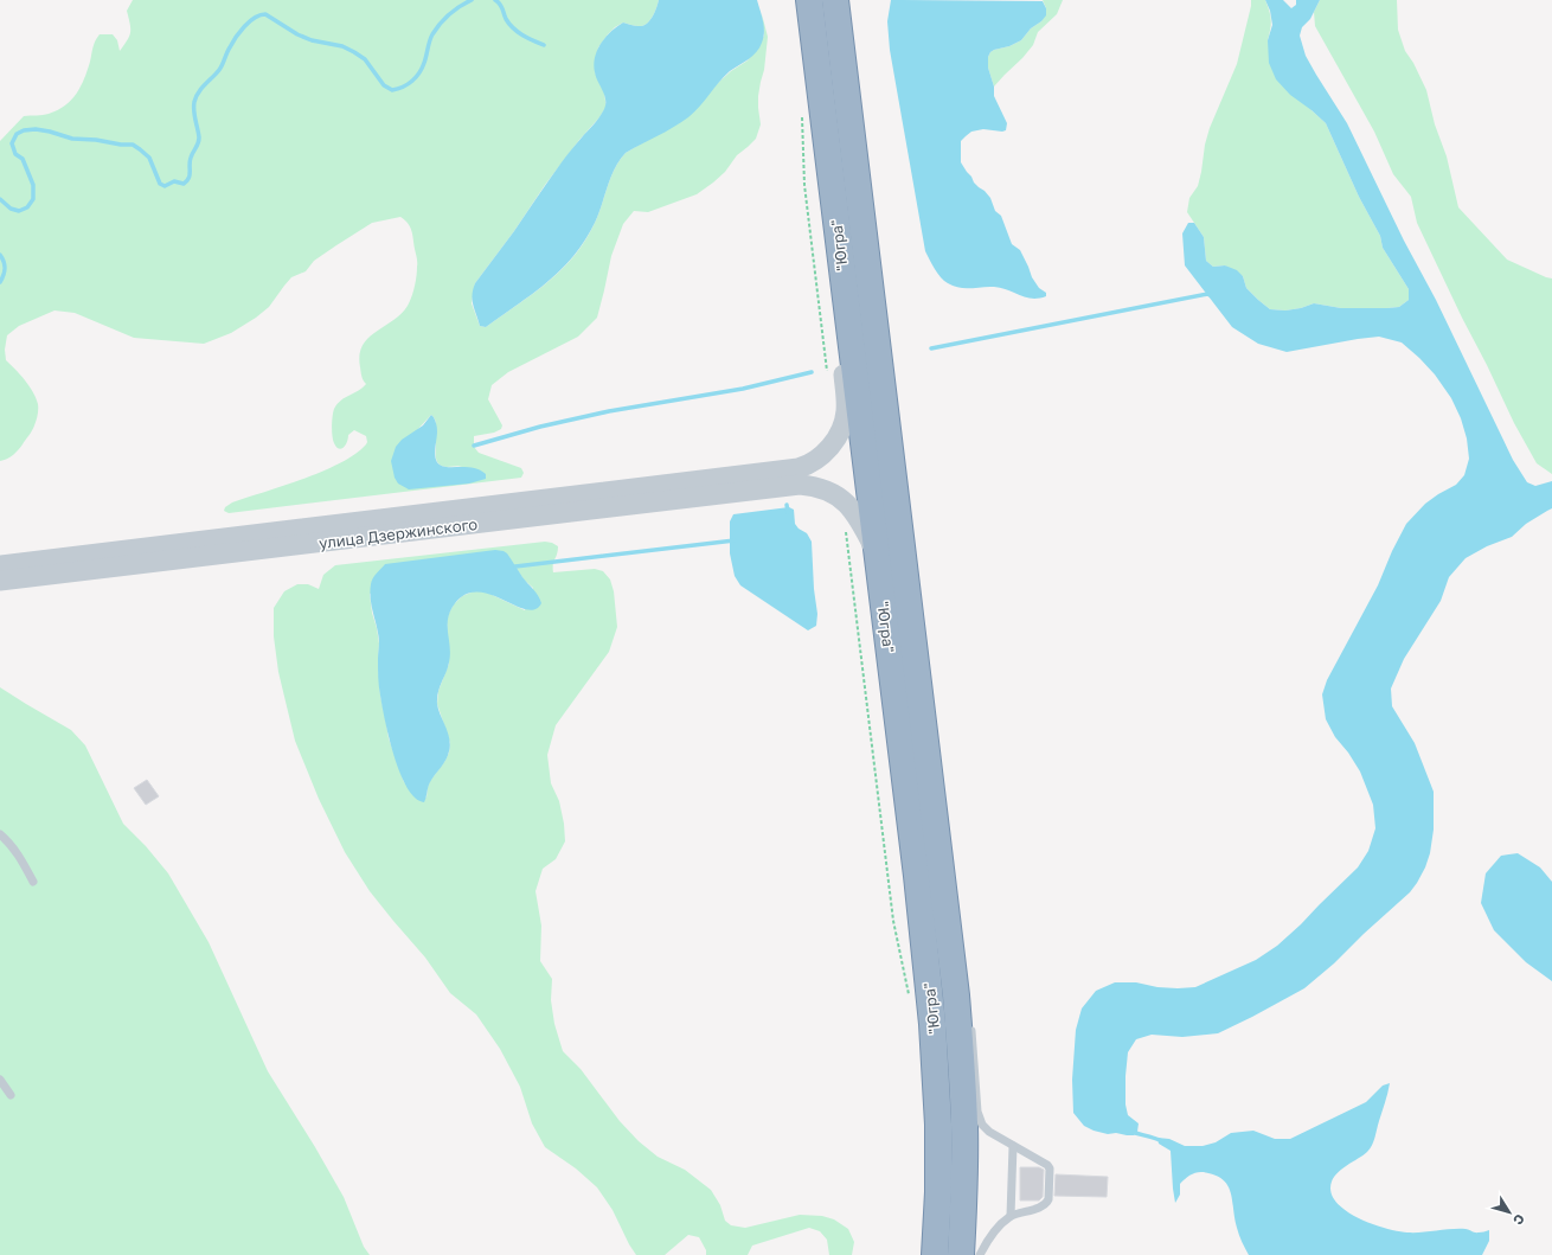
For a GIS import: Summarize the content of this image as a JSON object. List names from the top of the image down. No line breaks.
{"streets":{"highway":["\"Югра\""],"street":["улица Дзержинского"]},"north":"bottom right"}
